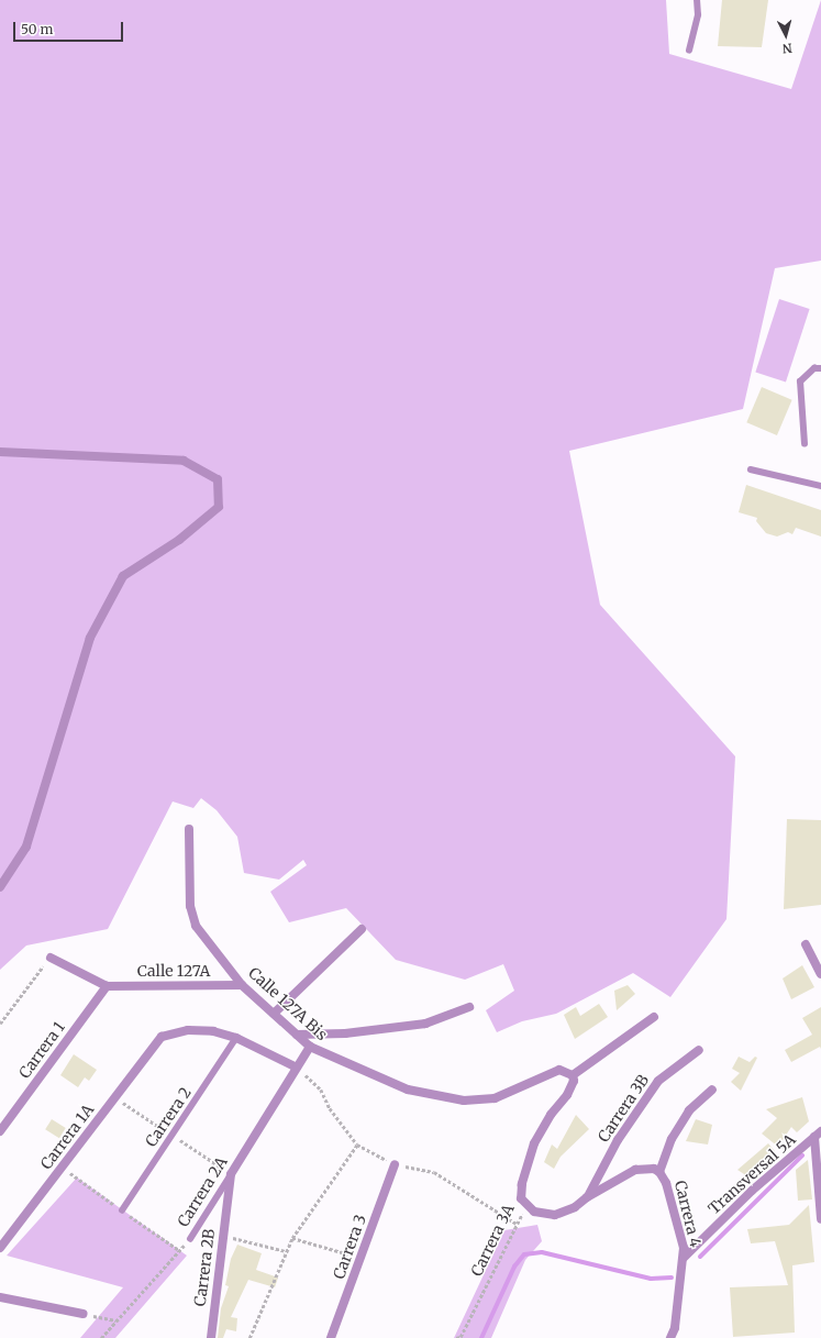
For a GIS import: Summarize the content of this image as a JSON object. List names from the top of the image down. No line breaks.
{"streets":{"street":["Calle 127A","Calle 127A Bis","Carrera 1","Carrera 3B","Carrera 1A","Transversal 5A","Carrera 2A","Carrera 4","Carrera 3A","Carrera 3","Carrera 2B"],"lane":["Carrera 2"]},"crossings":[["Calle 127A","Calle 127A Bis"],["Calle 127A","Carrera 1"],["Calle 127A Bis","Carrera 2A"],["Calle 127A Bis","Carrera 3A"],["Carrera 2","Carrera 1A"],["Carrera 1A","Carrera 2A"],["Transversal 5A","Carrera 4"],["Carrera 2A","Carrera 2B"]],"scale_bar":"50 m","north":"bottom"}
